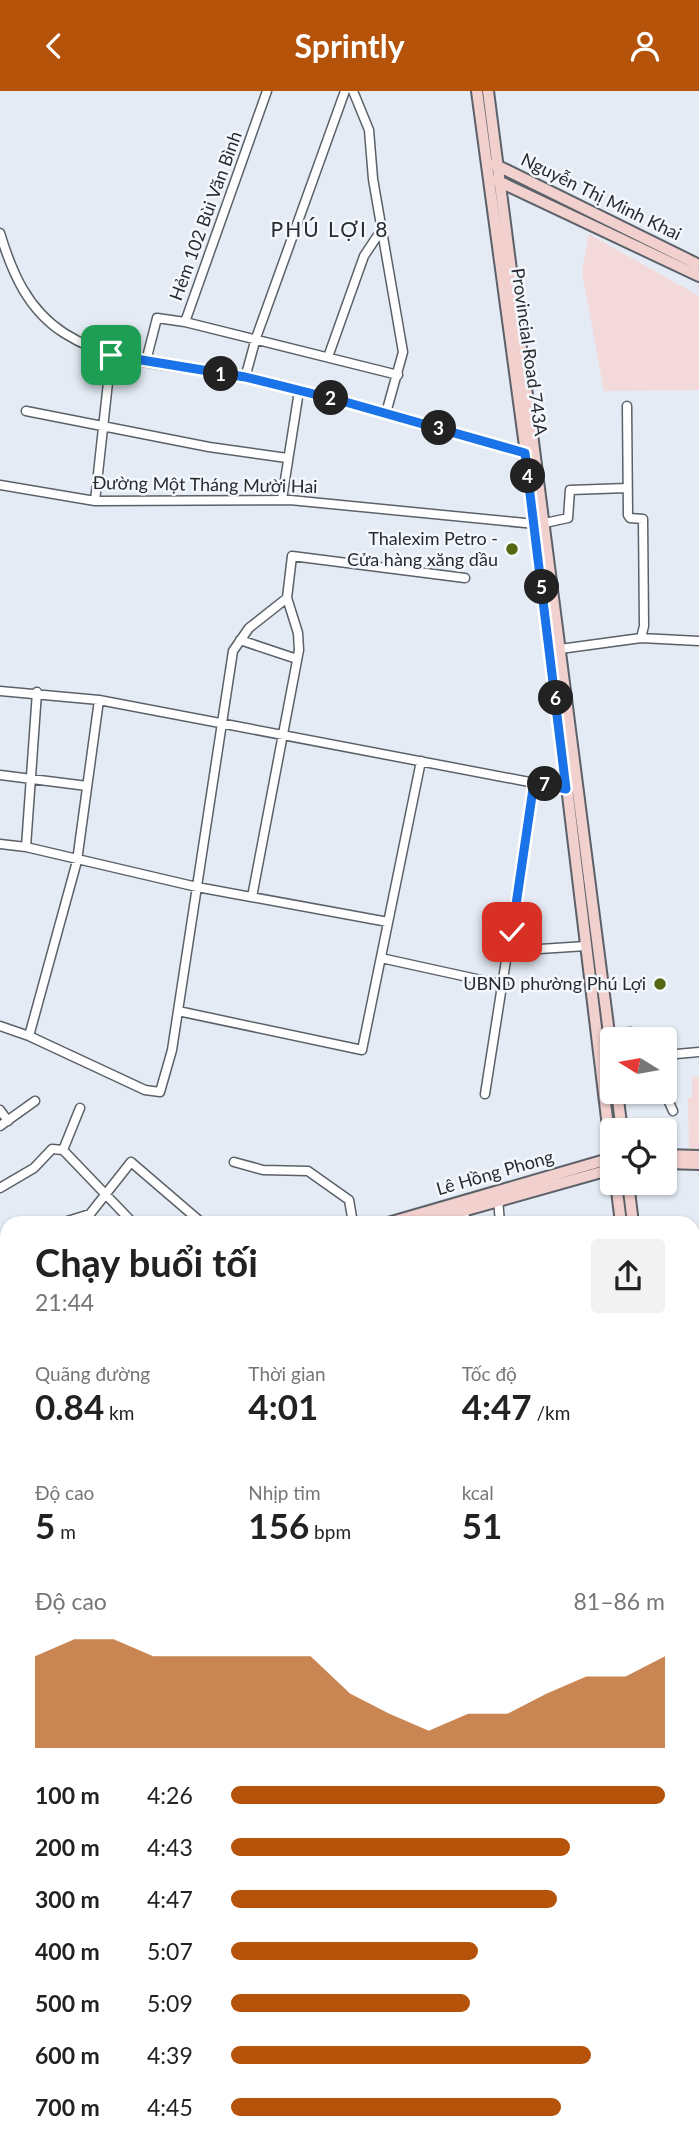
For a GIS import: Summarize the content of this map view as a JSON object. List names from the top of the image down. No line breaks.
{"streets":{"main road":["Nguyễn Thị Minh Khai","Provincial Road 743A","Lê Hồng Phong"],"street":["Hẻm 102 Bùi Văn Bình","Đường Một Tháng Mười Hai"]},"crossings":[["Nguyễn Thị Minh Khai","Provincial Road 743A"],["Provincial Road 743A","Đường Một Tháng Mười Hai"]],"districts":["PHÚ LỢI 8"],"places":["Thalexim Petro - Cửa hàng xăng dầu","UBND phường Phú Lợi"],"north":"left","page":{"header":"Sprintly","pins":["1","2","3","4","5","6","7"],"heading":["Chạy buổi tối","21:44"],"stats":[["Quãng đường","0.84 km"],["Thời gian","4:01"],["Tốc độ","4:47 /km"],["Độ cao","5 m"],["Nhịp tim","156 bpm"],["kcal","51"]],"chart":["Độ cao","81–86 m"],"list":[{"name":"100 m","note":"4:26"},{"name":"200 m","note":"4:43"},{"name":"300 m","note":"4:47"},{"name":"400 m","note":"5:07"},{"name":"500 m","note":"5:09"},{"name":"600 m","note":"4:39"},{"name":"700 m","note":"4:45"}]}}
